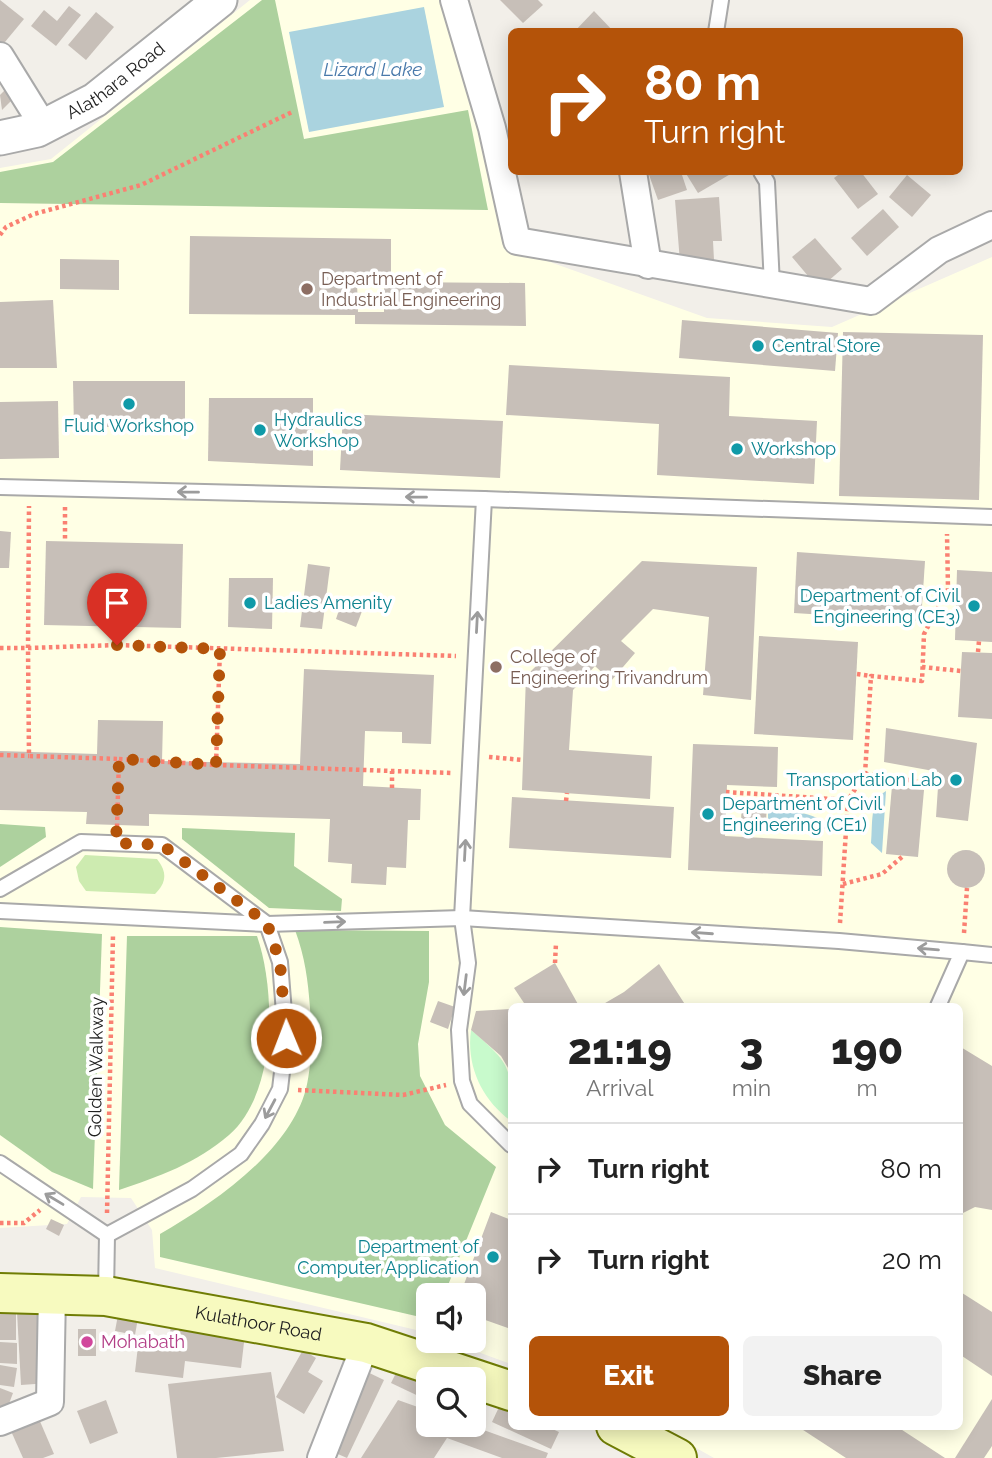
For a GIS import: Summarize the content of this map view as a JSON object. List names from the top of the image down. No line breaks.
{"streets":{"main road":["Kulathoor Road"],"street":["Alathara Road"],"path":["Golden Walkway"]},"water":["Lizard Lake"],"places":["Department of Industrial Engineering","Central Store","Fluid Workshop","Hydraulics Workshop","Workshop","Ladies Amenity","Department of Civil Engineering (CE3)","College of Engineering Trivandrum","Transportation Lab","Department of Civil Engineering (CE1)","Department of Computer Application","Mohabath"],"page":{"turn":["80 m","Turn right"],"eta":["21:19","Arrival","3","min","190","m"],"list":[{"name":"Turn right","value":"80 m"},{"name":"Turn right","value":"20 m"}],"buttons":["Exit","Share"]}}
